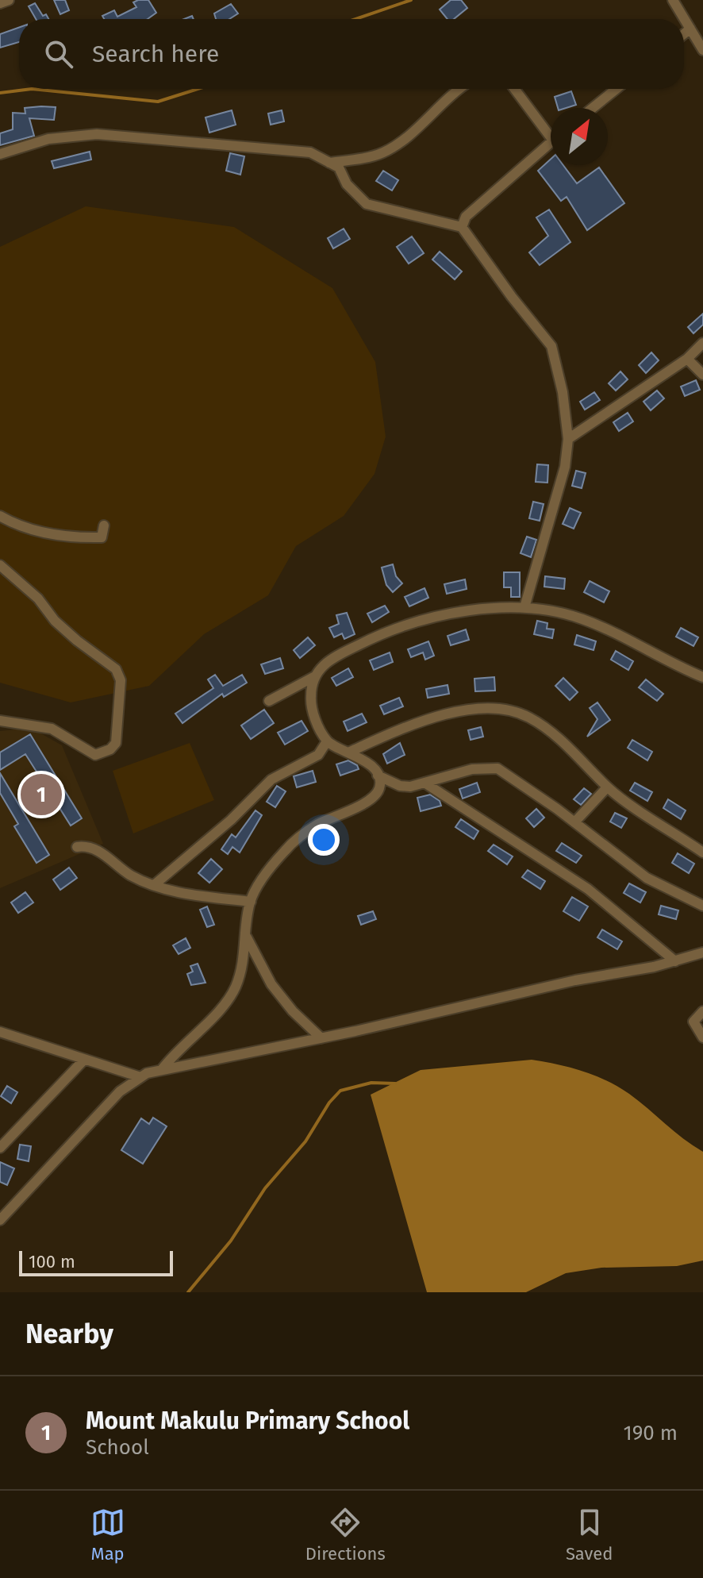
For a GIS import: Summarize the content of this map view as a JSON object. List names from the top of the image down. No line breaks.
{"scale_bar":"100 m","north":"top right","page":{"search":"Search here","pins":"1","scale":"100 m","heading":"Nearby","list":[{"mark":"1","name":"Mount Makulu Primary School","note":"School","value":"190 m"}],"nav":["Map","Directions","Saved"]}}
